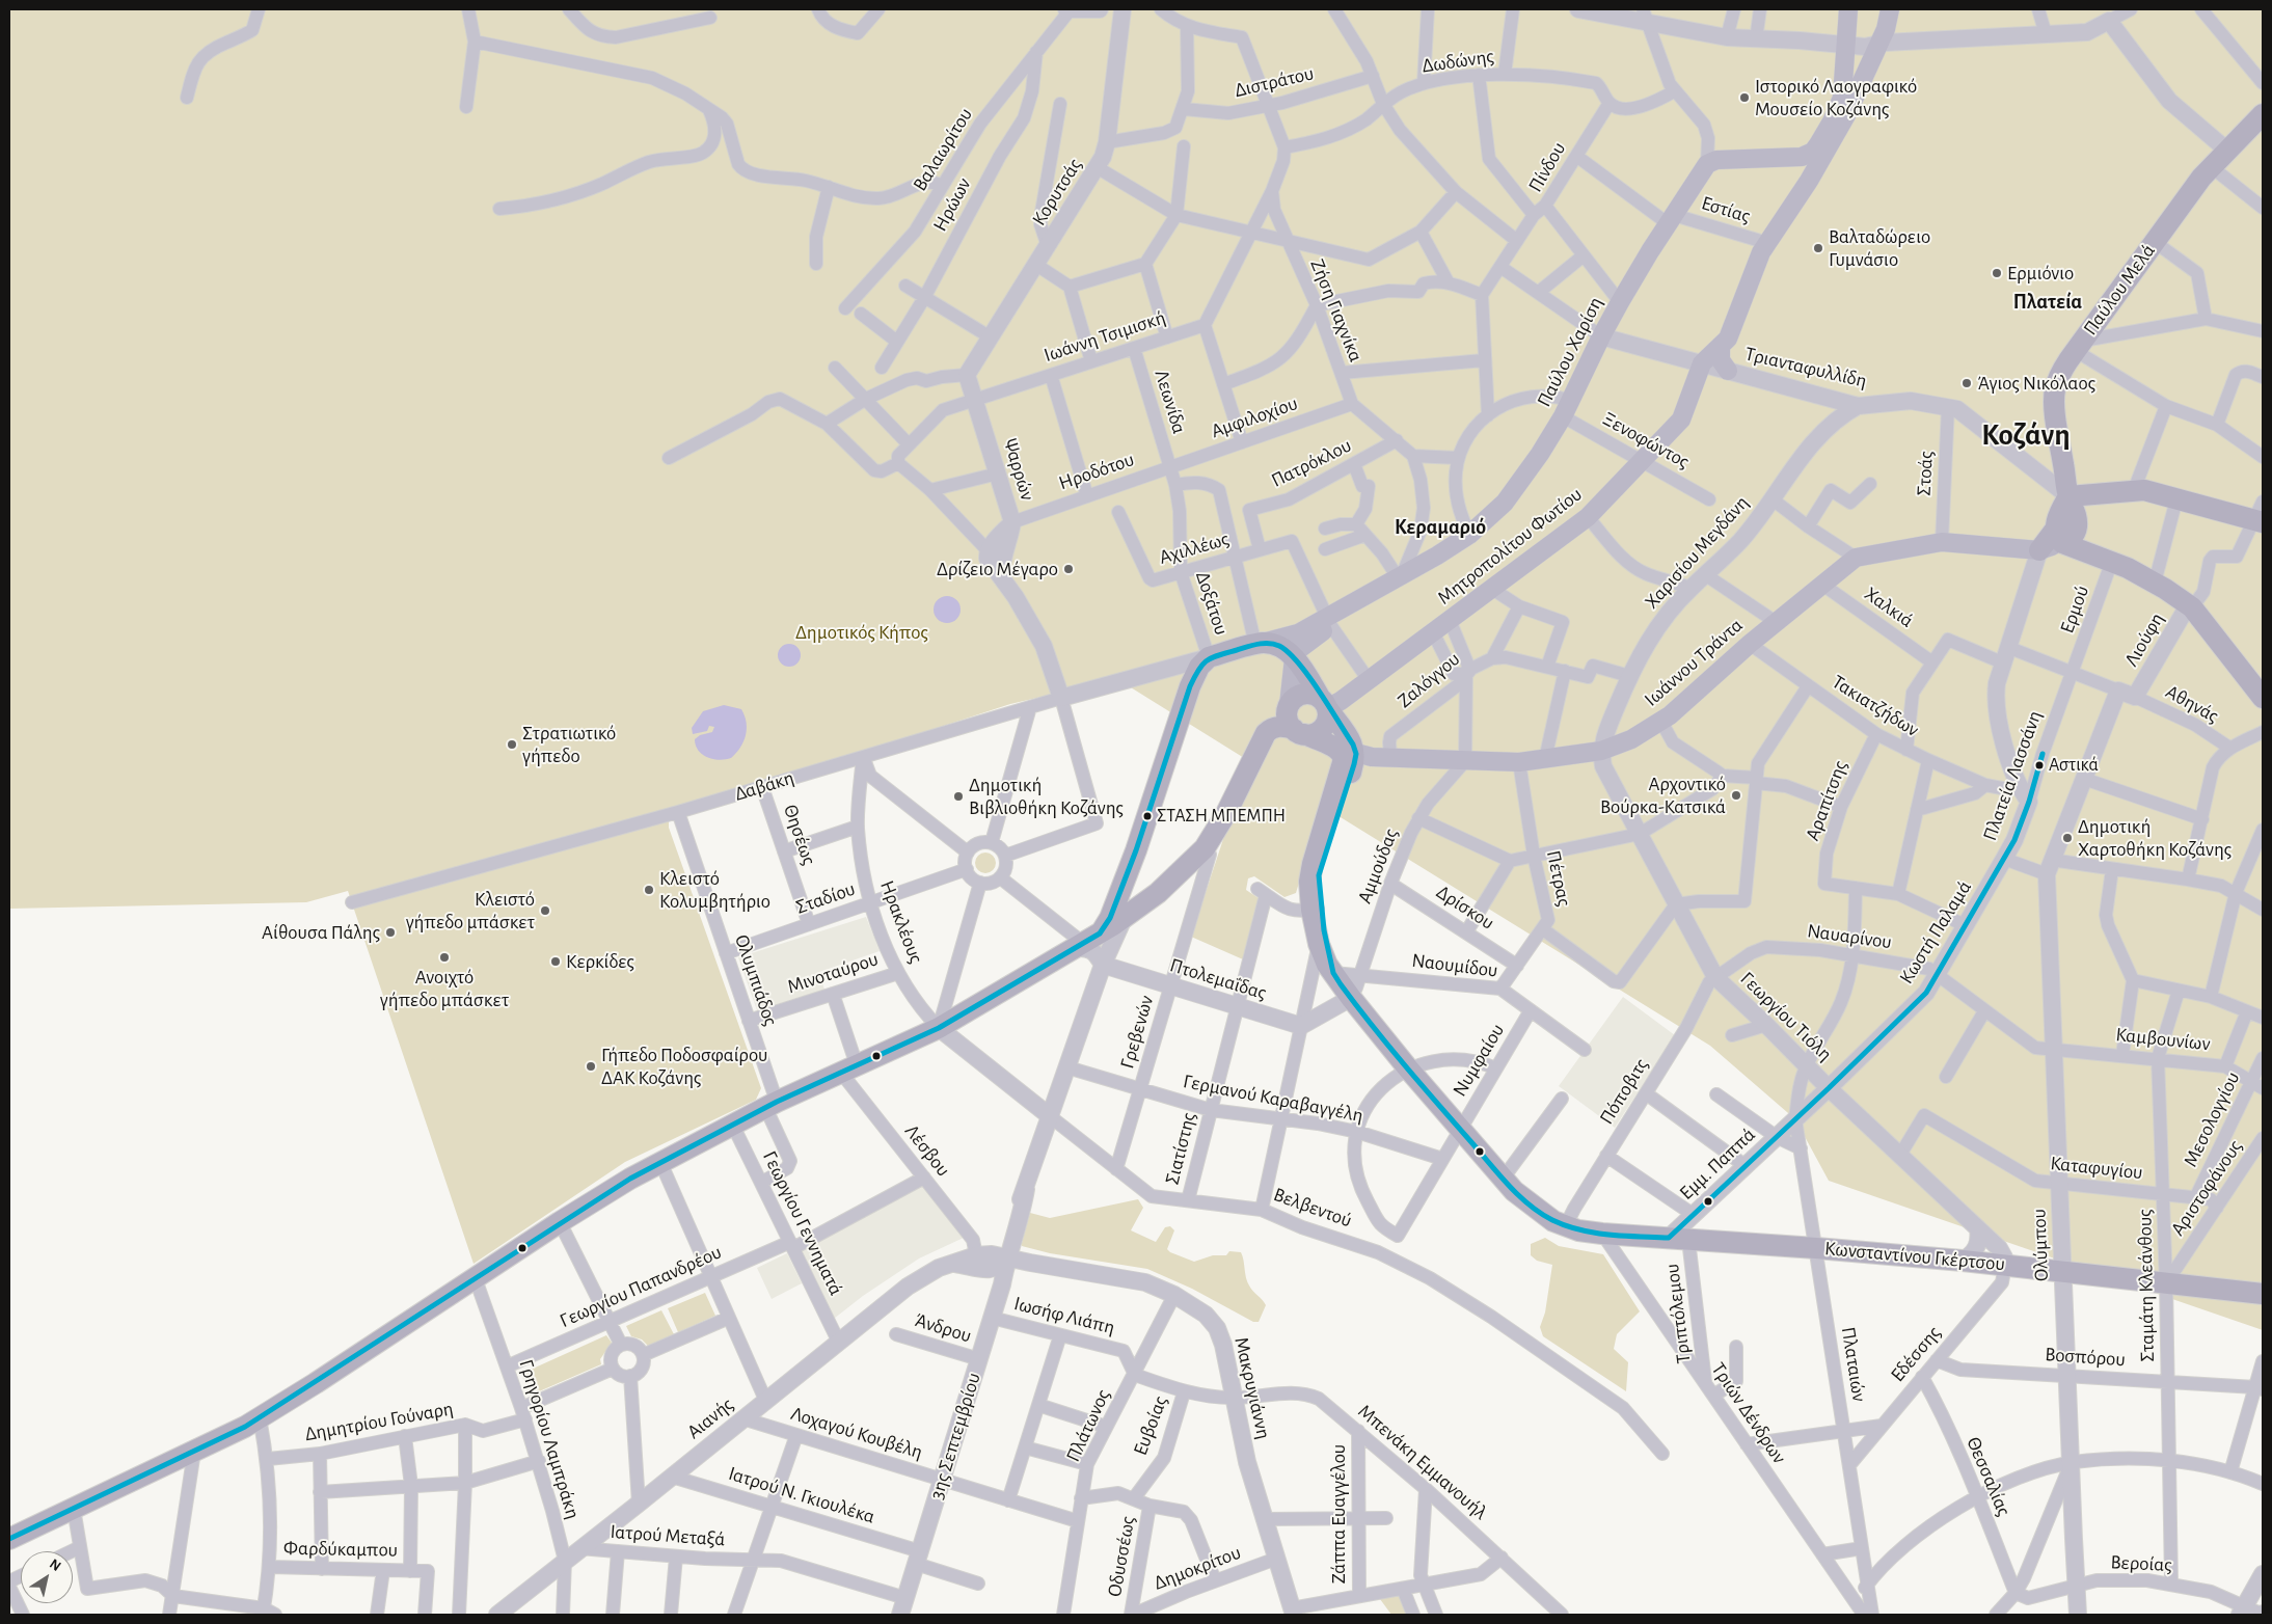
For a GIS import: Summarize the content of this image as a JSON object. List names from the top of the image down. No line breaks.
{"streets":{"main road":["Παύλου Μελά","Παύλου Χαρίση","Μητροπολίτου Φωτίου","Ιωάννου Τράντα","Κωνσταντίνου Γκέρτσου","3ης Σεπτεμβρίου"],"street":["Δωδώνης","Διστράτου","Βαλαωρίτου","Πίνδου","Κορυτσάς","Ηρώων","Εστίας","Ζήση Γιαχνίκα","Ιωάννη Τσιμισκή","Τριανταφυλλίδη","Λεωνίδα","Αμφιλοχίου","Ξενοφώντος","Πατρόκλου","Ψαρρών","Ηροδότου","Στοάς","Αχιλλέως","Χαρισίου Μεγδάνη","Δοξάτου","Χαλκιά","Ερμού","Λιούφη","Ζαλόγγου","Αθηνάς","Τακιατζήδων","Πλατεία Λασσάνη","Δαβάκη","Αραπίτσης","Θησέως","Αμμούδας","Πέτρας","Σταδίου","Δρίσκου","Ηρακλέους","Κωστή Παλαμά","Ναυαρίνου","Ναουμίδου","Μινοταύρου","Πτολεμαΐδας","Ολυμπιάδος","Γεωργίου Τιόλη","Γρεβενών","Καμβουνίων","Νυμφαίου","Πόποβιτς","Γερμανού Καραβαγγέλη","Μεσολογγίου","Σιατίστης","Λέσβου","Εμμ. Παππά","Καταφυγίου","Αριστοφάνους","Βελβεντού","Γεωργίου Γεννηματά","Ολύμπου","Σταμάτη Κλεάνθους","Γεωργίου Παπανδρέου","Τριπτόλεμου","Ιωσήφ Λιάπη","Άνδρου","Εδέσσης","Βοσπόρου","Πλαταιών","Μακρυγιάννη","Τριών Δένδρων","Αιανής","Δημητρίου Γούναρη","Πλάτωνος","Ευβoίας","Λοχαγού Κουβέλη","Γρηγορίου Λαμπράκη","Μπενάκη Εμμανουήλ","Θεσσαλίας","Ιατρού N. Γκιουλέκα","Ζάππα Ευαγγέλου","Ιατρού Μεταξά","Φαρδύκαμπου","Οδυσσέως","Βεροίας","Δημοκρίτου"]},"crossings":[["Δωδώνης","Πίνδου"],["Βαλαωρίτου","Ηρώων"],["Πίνδου","Εστίας"],["Πίνδου","Παύλου Χαρίση"],["Κορυτσάς","Ψαρρών"],["Εστίας","Παύλου Χαρίση"],["Παύλου Μελά","Τριανταφυλλίδη"],["Ζήση Γιαχνίκα","Αμφιλοχίου"],["Ιωάννη Τσιμισκή","Λεωνίδα"],["Ιωάννη Τσιμισκή","Ψαρρών"],["Παύλου Χαρίση","Τριανταφυλλίδη"],["Παύλου Χαρίση","Ξενοφώντος"],["Παύλου Χαρίση","Αχιλλέως"],["Τριανταφυλλίδη","Στοάς"],["Τριανταφυλλίδη","Μητροπολίτου Φωτίου"],["Τριανταφυλλίδη","Χαρισίου Μεγδάνη"],["Λεωνίδα","Αμφιλοχίου"],["Λεωνίδα","Ηροδότου"],["Λεωνίδα","Δοξάτου"],["Αμφιλοχίου","Ηροδότου"],["Αμφιλοχίου","Δοξάτου"],["Ξενοφώντος","Μητροπολίτου Φωτίου"],["Πατρόκλου","Αχιλλέως"],["Ψαρρών","Ηροδότου"],["Ηροδότου","Δοξάτου"],["Στοάς","Ιωάννου Τράντα"],["Αχιλλέως","Δοξάτου"],["Χαρισίου Μεγδάνη","Ιωάννου Τράντα"],["Χαρισίου Μεγδάνη","Ζαλόγγου"],["Χαρισίου Μεγδάνη","Γεωργίου Τιόλη"],["Δοξάτου","Δαβάκη"],["Δοξάτου","3ης Σεπτεμβρίου"],["Χαλκιά","Ιωάννου Τράντα"],["Ερμού","Πλατεία Λασσάνη"],["Λιούφη","Αθηνάς"],["Ιωάννου Τράντα","Ζαλόγγου"],["Ιωάννου Τράντα","Τακιατζήδων"],["Ιωάννου Τράντα","Αμμούδας"],["Ιωάννου Τράντα","Πέτρας"],["Ιωάννου Τράντα","Γεωργίου Τιόλη"],["Τακιατζήδων","Πλατεία Λασσάνη"],["Τακιατζήδων","Αραπίτσης"],["Πλατεία Λασσάνη","Κωστή Παλαμά"],["Πλατεία Λασσάνη","Ολύμπου"],["Δαβάκη","Θησέως"],["Δαβάκη","Ηρακλέους"],["Δαβάκη","Ολυμπιάδος"],["Δαβάκη","3ης Σεπτεμβρίου"],["Θησέως","Σταδίου"],["Αμμούδας","Δρίσκου"],["Αμμούδας","Ναουμίδου"],["Αμμούδας","Κωνσταντίνου Γκέρτσου"],["Πέτρας","Δρίσκου"],["Πέτρας","Ναουμίδου"],["Σταδίου","Ηρακλέους"],["Σταδίου","Ολυμπιάδος"],["Ηρακλέους","Μινοταύρου"],["Ηρακλέους","Βελβεντού"],["Κωστή Παλαμά","Ναυαρίνου"],["Κωστή Παλαμά","Γεωργίου Τιόλη"],["Κωστή Παλαμά","Εμμ. Παππά"],["Ναυαρίνου","Γεωργίου Τιόλη"],["Ναυαρίνου","Καμβουνίων"],["Ναυαρίνου","Πόποβιτς"],["Ναυαρίνου","Ολύμπου"],["Ναουμίδου","Νυμφαίου"],["Ναουμίδου","Κωνσταντίνου Γκέρτσου"],["Μινοταύρου","Ολυμπιάδος"],["Πτολεμαΐδας","Γρεβενών"],["Πτολεμαΐδας","Σιατίστης"],["Πτολεμαΐδας","3ης Σεπτεμβρίου"],["Ολυμπιάδος","Γεωργίου Γεννηματά"],["Γεωργίου Τιόλη","Πόποβιτς"],["Γεωργίου Τιόλη","Εμμ. Παππά"],["Γεωργίου Τιόλη","Καταφυγίου"],["Γεωργίου Τιόλη","Κωνσταντίνου Γκέρτσου"],["Γεωργίου Τιόλη","Εδέσσης"],["Γρεβενών","Γερμανού Καραβαγγέλη"],["Γρεβενών","Βελβεντού"],["Καμβουνίων","Μεσολογγίου"],["Καμβουνίων","Ολύμπου"],["Καμβουνίων","Σταμάτη Κλεάνθους"],["Νυμφαίου","Γερμανού Καραβαγγέλη"],["Νυμφαίου","Κωνσταντίνου Γκέρτσου"],["Πόποβιτς","Κωνσταντίνου Γκέρτσου"],["Γερμανού Καραβαγγέλη","Σιατίστης"],["Γερμανού Καραβαγγέλη","3ης Σεπτεμβρίου"],["Μεσολογγίου","Καταφυγίου"],["Σιατίστης","Βελβεντού"],["Λέσβου","Γεωργίου Παπανδρέου"],["Λέσβου","Μακρυγιάννη"],["Λέσβου","Αιανής"],["Λέσβου","3ης Σεπτεμβρίου"],["Εμμ. Παππά","Κωνσταντίνου Γκέρτσου"],["Εμμ. Παππά","Τριπτόλεμου"],["Εμμ. Παππά","Πλαταιών"],["Καταφυγίου","Αριστοφάνους"],["Καταφυγίου","Ολύμπου"],["Καταφυγίου","Σταμάτη Κλεάνθους"],["Αριστοφάνους","Κωνσταντίνου Γκέρτσου"],["Αριστοφάνους","Σταμάτη Κλεάνθους"],["Βελβεντού","3ης Σεπτεμβρίου"],["Γεωργίου Γεννηματά","Γεωργίου Παπανδρέου"],["Γεωργίου Γεννηματά","Αιανής"],["Ολύμπου","Κωνσταντίνου Γκέρτσου"],["Ολύμπου","Βοσπόρου"],["Ολύμπου","Βεροίας"],["Κωνσταντίνου Γκέρτσου","Σταμάτη Κλεάνθους"],["Κωνσταντίνου Γκέρτσου","Τριπτόλεμου"],["Κωνσταντίνου Γκέρτσου","Εδέσσης"],["Κωνσταντίνου Γκέρτσου","Πλαταιών"],["Κωνσταντίνου Γκέρτσου","Τριών Δένδρων"],["Σταμάτη Κλεάνθους","Βοσπόρου"],["Σταμάτη Κλεάνθους","Βεροίας"],["Γεωργίου Παπανδρέου","Γρηγορίου Λαμπράκη"],["Τριπτόλεμου","Τριών Δένδρων"],["Ιωσήφ Λιάπη","Πλάτωνος"],["Ιωσήφ Λιάπη","3ης Σεπτεμβρίου"],["Άνδρου","3ης Σεπτεμβρίου"],["Εδέσσης","Βοσπόρου"],["Εδέσσης","Πλαταιών"],["Εδέσσης","Θεσσαλίας"],["Μακρυγιάννη","Αιανής"],["Μακρυγιάννη","Πλάτωνος"],["Μακρυγιάννη","3ης Σεπτεμβρίου"],["Μακρυγιάννη","Μπενάκη Εμμανουήλ"],["Μακρυγιάννη","Δημοκρίτου"],["Αιανής","Λοχαγού Κουβέλη"],["Αιανής","3ης Σεπτεμβρίου"],["Αιανής","Γρηγορίου Λαμπράκη"],["Αιανής","Ιατρού N. Γκιουλέκα"],["Αιανής","Ιατρού Μεταξά"],["Δημητρίου Γούναρη","Γρηγορίου Λαμπράκη"],["Πλάτωνος","Λοχαγού Κουβέλη"],["Λοχαγού Κουβέλη","3ης Σεπτεμβρίου"],["3ης Σεπτεμβρίου","Ιατρού N. Γκιουλέκα"],["3ης Σεπτεμβρίου","Ιατρού Μεταξά"],["Μπενάκη Εμμανουήλ","Ζάππα Ευαγγέλου"],["Θεσσαλίας","Βεροίας"],["Οδυσσέως","Δημοκρίτου"]],"districts":["Πλατεία","Κοζάνη","Κεραμαριό"],"parks":["Δημοτικός Κήπος"],"places":["Ιστορικό Λαογραφικό Μουσείο Κοζάνης","Βαλταδώρειο Γυμνάσιο","Ερμιόνιο","Άγιος Νικόλαος","Δρίζειο Μέγαρο","Στρατιωτικό γήπεδο","Αστικά","Αρχοντικό Βούρκα-Κατσικά","Δημοτική Βιβλιοθήκη Κοζάνης","ΣΤΑΣΗ ΜΠΕΜΠΗ","Δημοτική Χαρτοθήκη Κοζάνης","Κλειστό Κολυμβητήριο","Κλειστό γήπεδο μπάσκετ","Αίθουσα Πάλης","Ανοιχτό γήπεδο μπάσκετ","Κερκίδες","Γήπεδο Ποδοσφαίρου ΔΑΚ Κοζάνης"],"north":"top right"}
